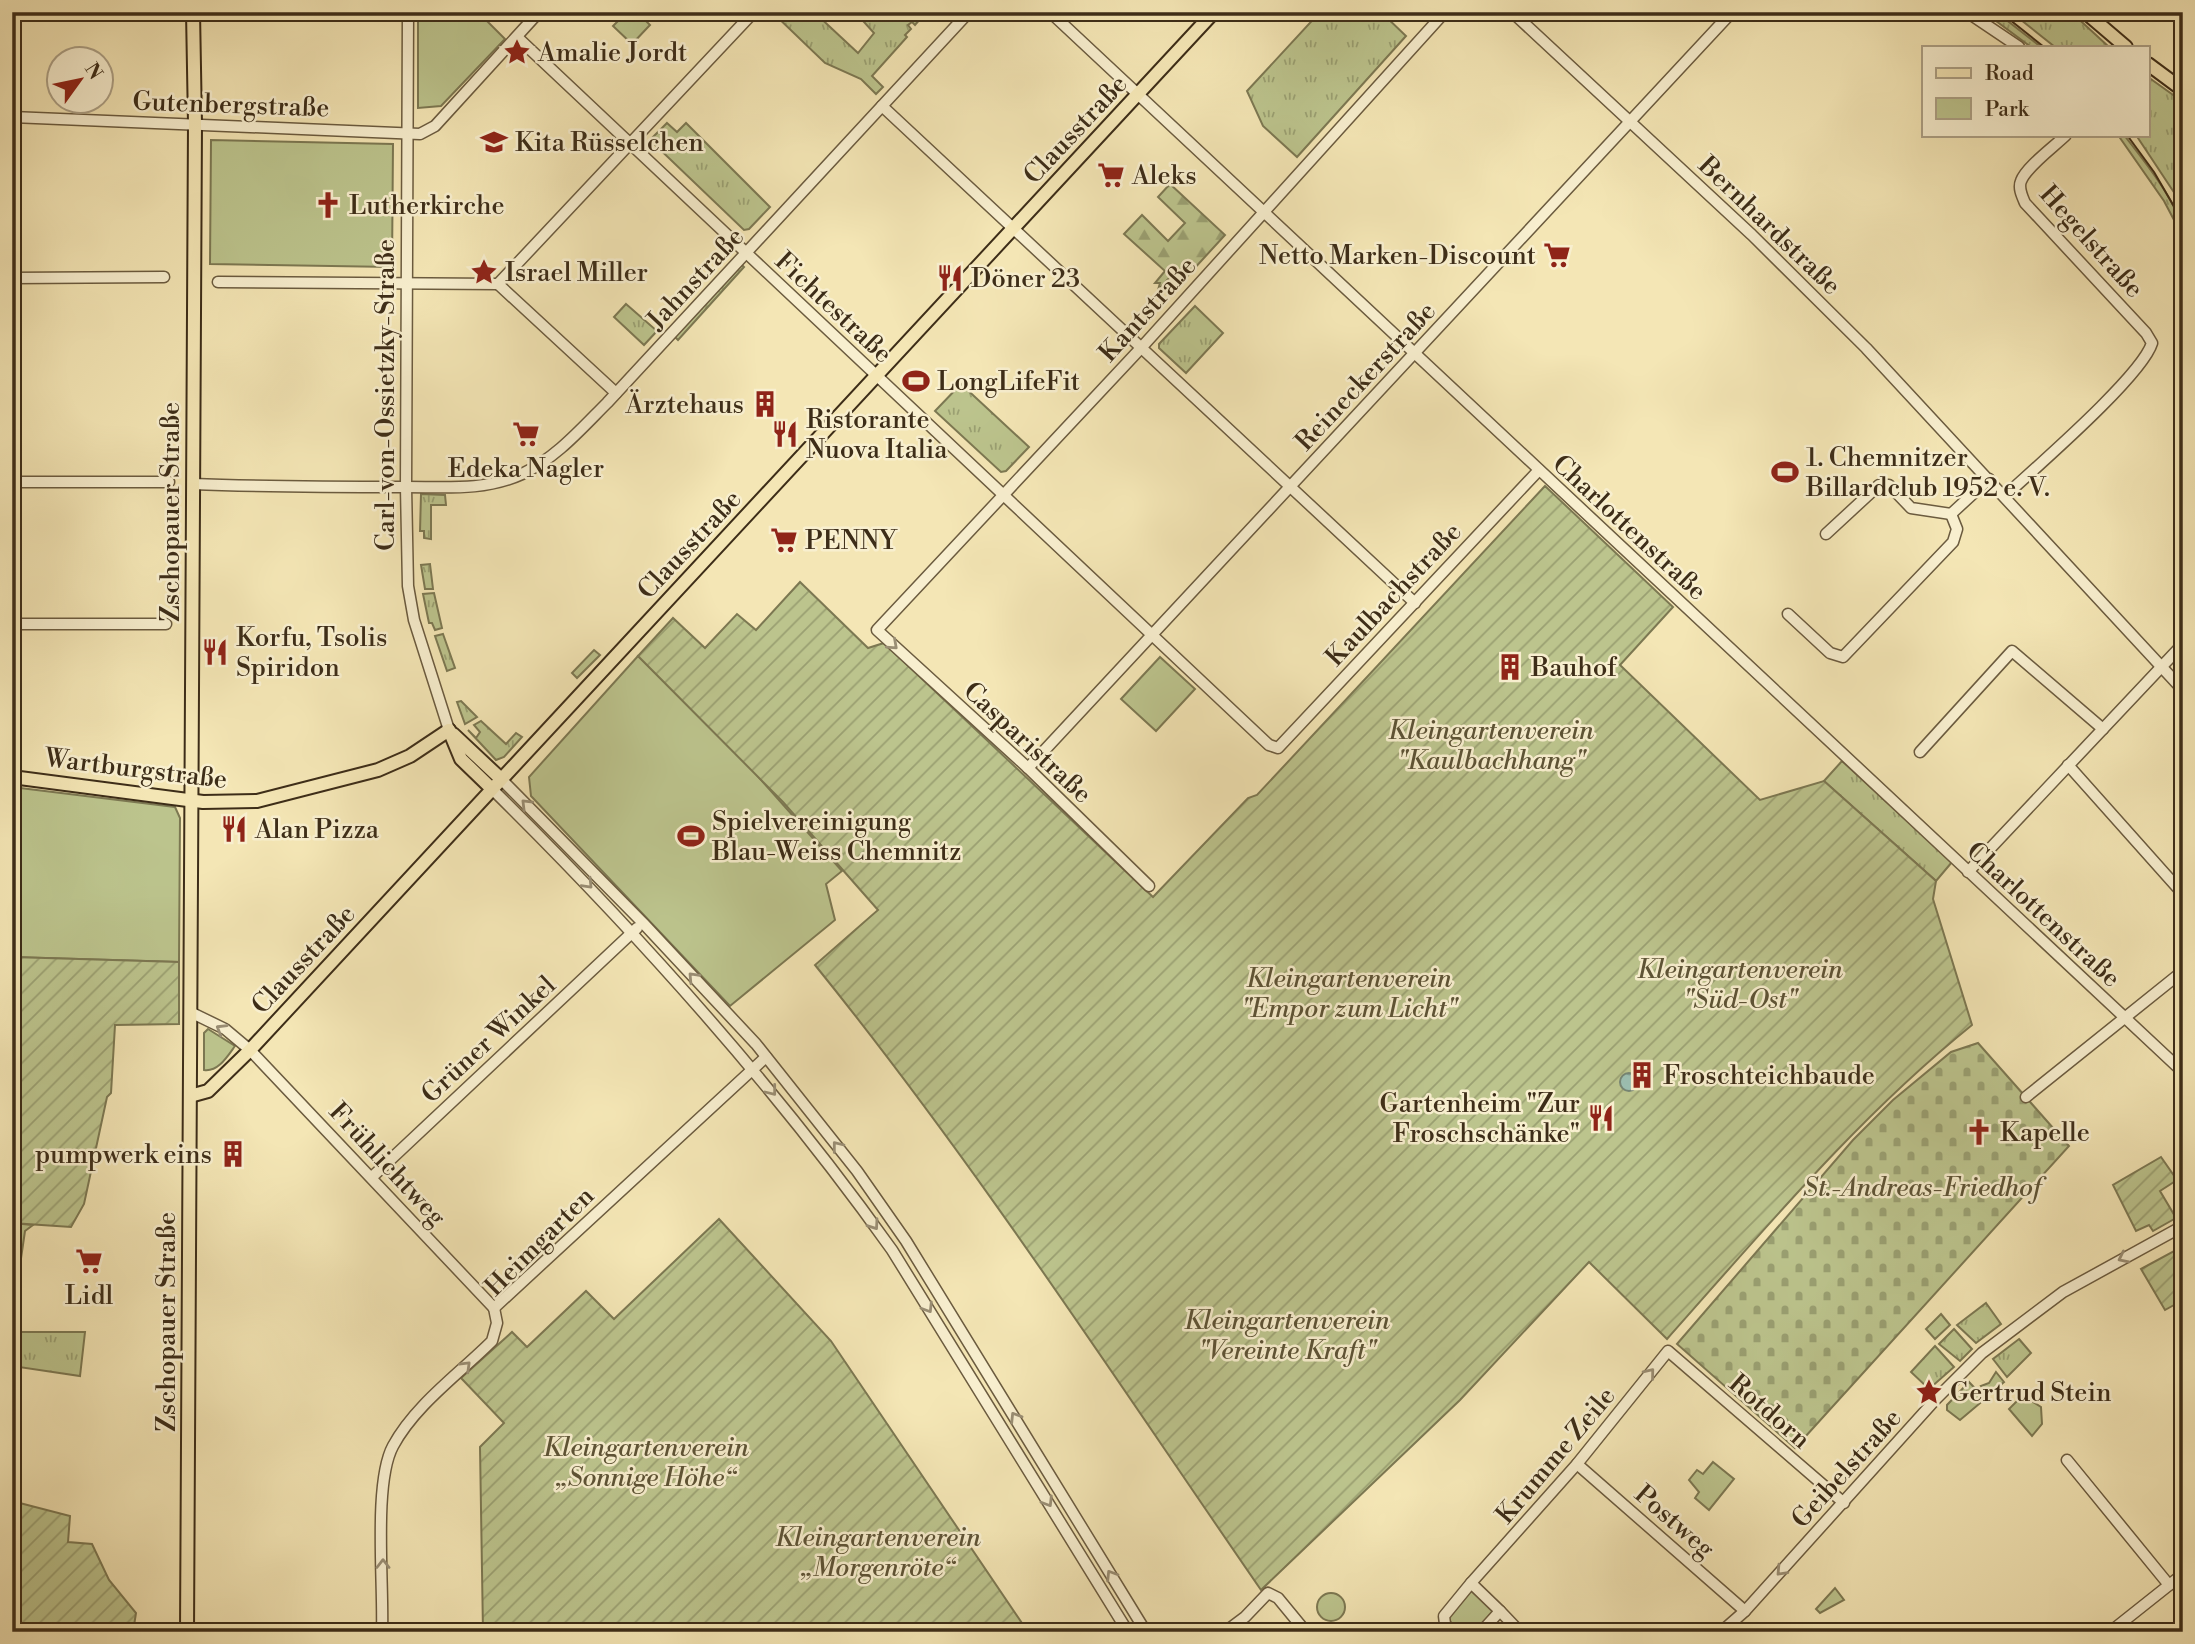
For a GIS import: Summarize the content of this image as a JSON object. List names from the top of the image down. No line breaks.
{"streets":{"main road":["Clausstraße","Carl-von-Ossietzky-Straße","Zschopauer Straße","Wartburgstraße"],"street":["Gutenbergstraße","Bernhardstraße","Hegelstraße","Jahnstraße","Fichtestraße","Kantstraße","Reineckerstraße","Charlottenstraße","Kaulbachstraße","Casparistraße","Grüner Winkel","Frühlichtweg","Heimgarten","Rotdorn","Krumme Zeile","Geibelstraße","Postweg"]},"crossings":[["Gutenbergstraße","Fichtestraße"],["Gutenbergstraße","Carl-von-Ossietzky-Straße"],["Gutenbergstraße","Zschopauer Straße"],["Clausstraße","Fichtestraße"],["Clausstraße","Carl-von-Ossietzky-Straße"],["Clausstraße","Zschopauer Straße"],["Clausstraße","Charlottenstraße"],["Clausstraße","Frühlichtweg"],["Bernhardstraße","Hegelstraße"],["Bernhardstraße","Reineckerstraße"],["Jahnstraße","Fichtestraße"],["Jahnstraße","Carl-von-Ossietzky-Straße"],["Jahnstraße","Zschopauer Straße"],["Fichtestraße","Kantstraße"],["Fichtestraße","Reineckerstraße"],["Fichtestraße","Kaulbachstraße"],["Kantstraße","Charlottenstraße"],["Kantstraße","Casparistraße"],["Reineckerstraße","Charlottenstraße"],["Reineckerstraße","Casparistraße"],["Carl-von-Ossietzky-Straße","Wartburgstraße"],["Carl-von-Ossietzky-Straße","Grüner Winkel"],["Carl-von-Ossietzky-Straße","Heimgarten"],["Zschopauer Straße","Wartburgstraße"],["Charlottenstraße","Kaulbachstraße"],["Grüner Winkel","Frühlichtweg"],["Frühlichtweg","Heimgarten"],["Rotdorn","Krumme Zeile"],["Rotdorn","Geibelstraße"],["Krumme Zeile","Postweg"],["Geibelstraße","Postweg"]],"one_way":["Casparistraße","Heimgarten","Krumme Zeile","Geibelstraße"],"parks":["Kleingartenverein \"Kaulbachhang\"","Kleingartenverein \"Süd-Ost\"","Kleingartenverein \"Empor zum Licht\"","St.-Andreas-Friedhof","Kleingartenverein \"Vereinte Kraft\"","Kleingartenverein „Sonnige Höhe“","Kleingartenverein „Morgenröte“"],"places":{"place":["Amalie Jordt","Israel Miller","Gertrud Stein"],"school or university":["Kita Rüsselchen"],"supermarket":["Aleks","Netto Marken-Discount","Edeka Nagler","PENNY","Lidl"],"church":["Lutherkirche","Kapelle"],"restaurant":["Döner 23","Ristorante Nuova Italia","Korfu, Tsolis Spiridon","Alan Pizza","Gartenheim \"Zur Froschschänke\""],"sports":["LongLifeFit","1. Chemnitzer Billardclub 1952 e. V.","Spielvereinigung Blau-Weiss Chemnitz"],"building":["Ärztehaus","Bauhof","Froschteichbaude","pumpwerk eins"]},"legend":["Road","Park"],"north":"top right"}
